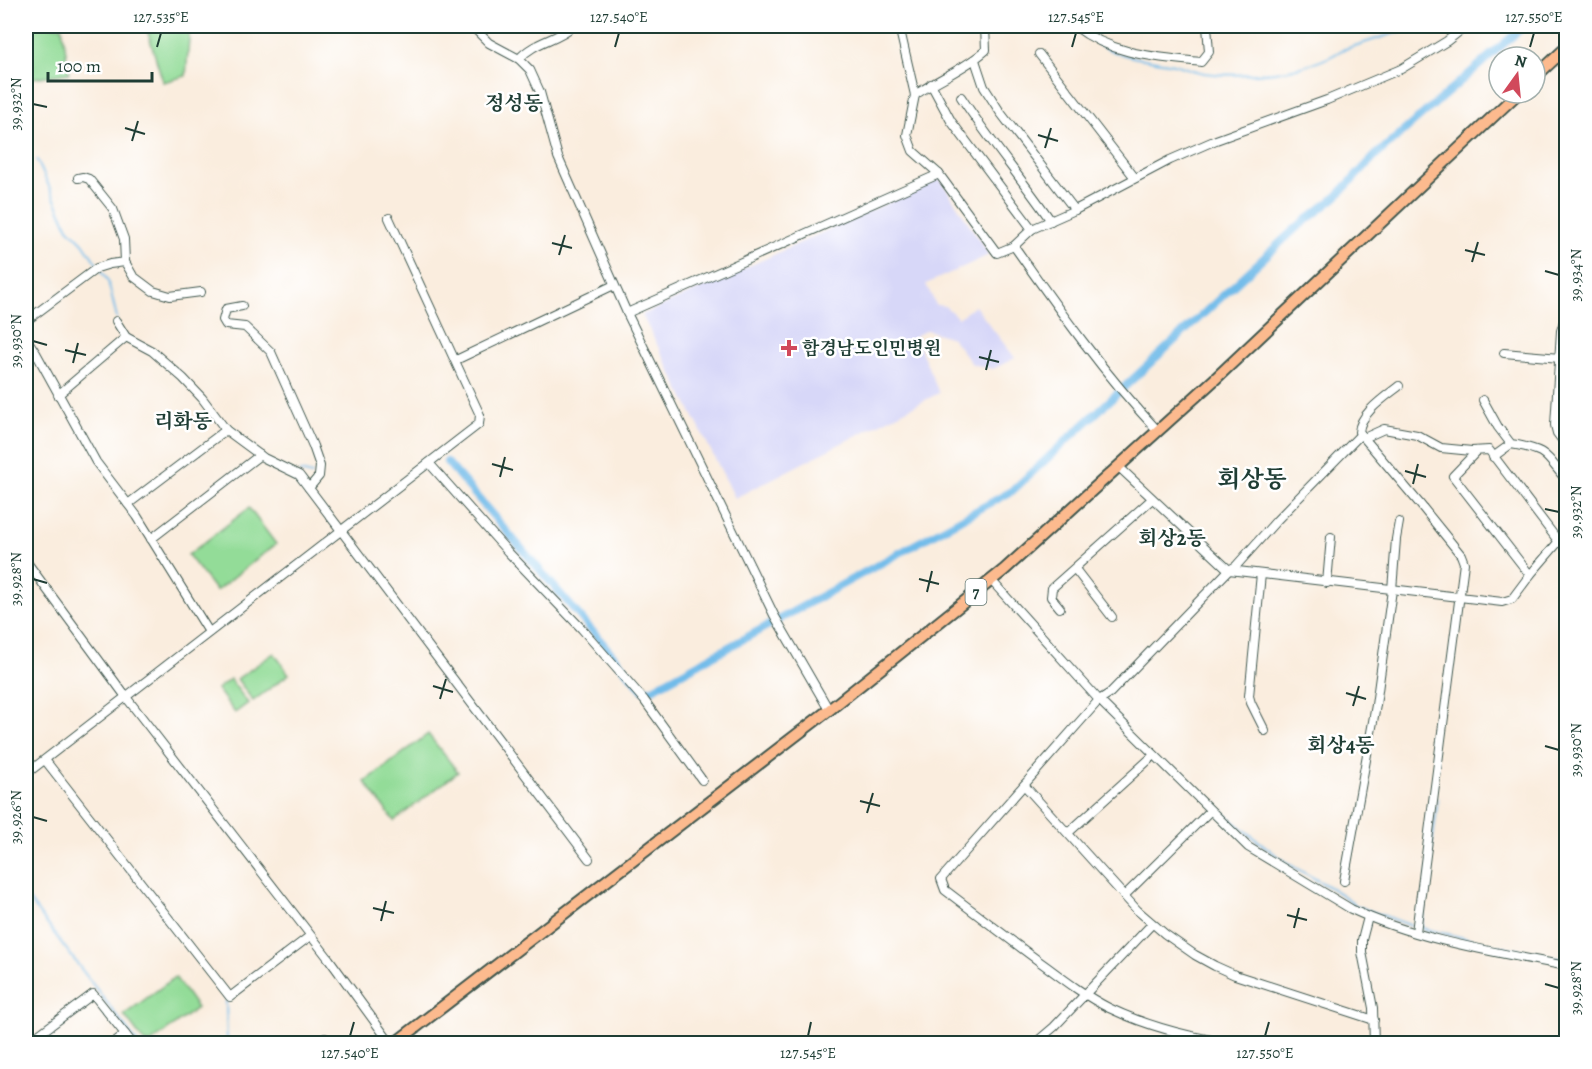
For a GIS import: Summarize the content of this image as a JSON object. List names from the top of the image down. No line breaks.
{"streets":{"highway":["7"]},"districts":["정성동","리화동","회상동","회상2동","회상4동"],"places":{"health":["함경남도인민병원"]},"scale_bar":"100 m","north":"top","coordinates":["127.535°E","127.540°E","127.545°E","127.550°E","39.932°N","39.934°N","39.930°N","39.928°N","39.926°N"]}
